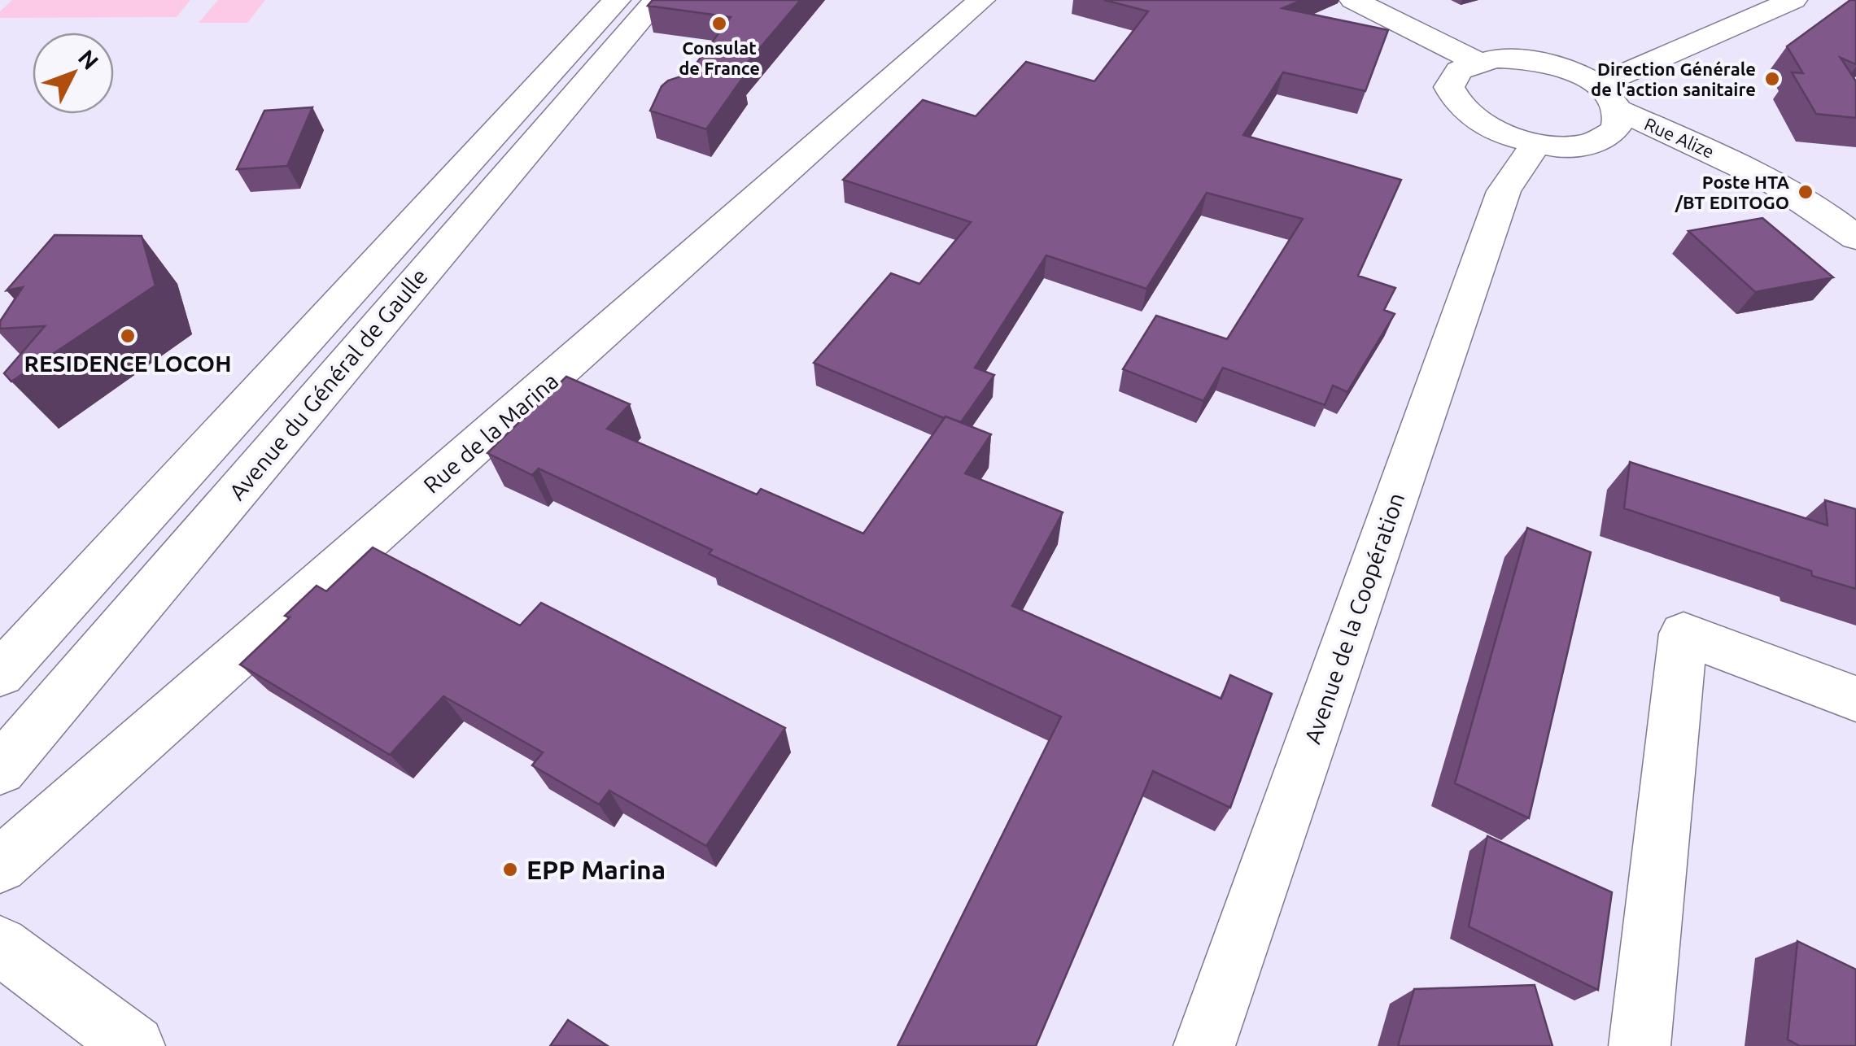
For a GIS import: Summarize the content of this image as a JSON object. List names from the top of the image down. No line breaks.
{"streets":{"street":["Rue Alize","Avenue du Général de Gaulle","Rue de la Marina","Avenue de la Coopération"]},"places":["Consulat de France","Direction Générale de l'action sanitaire","Poste HTA /BT EDITOGO","RESIDENCE LOCOH","EPP Marina"],"north":"top right"}
